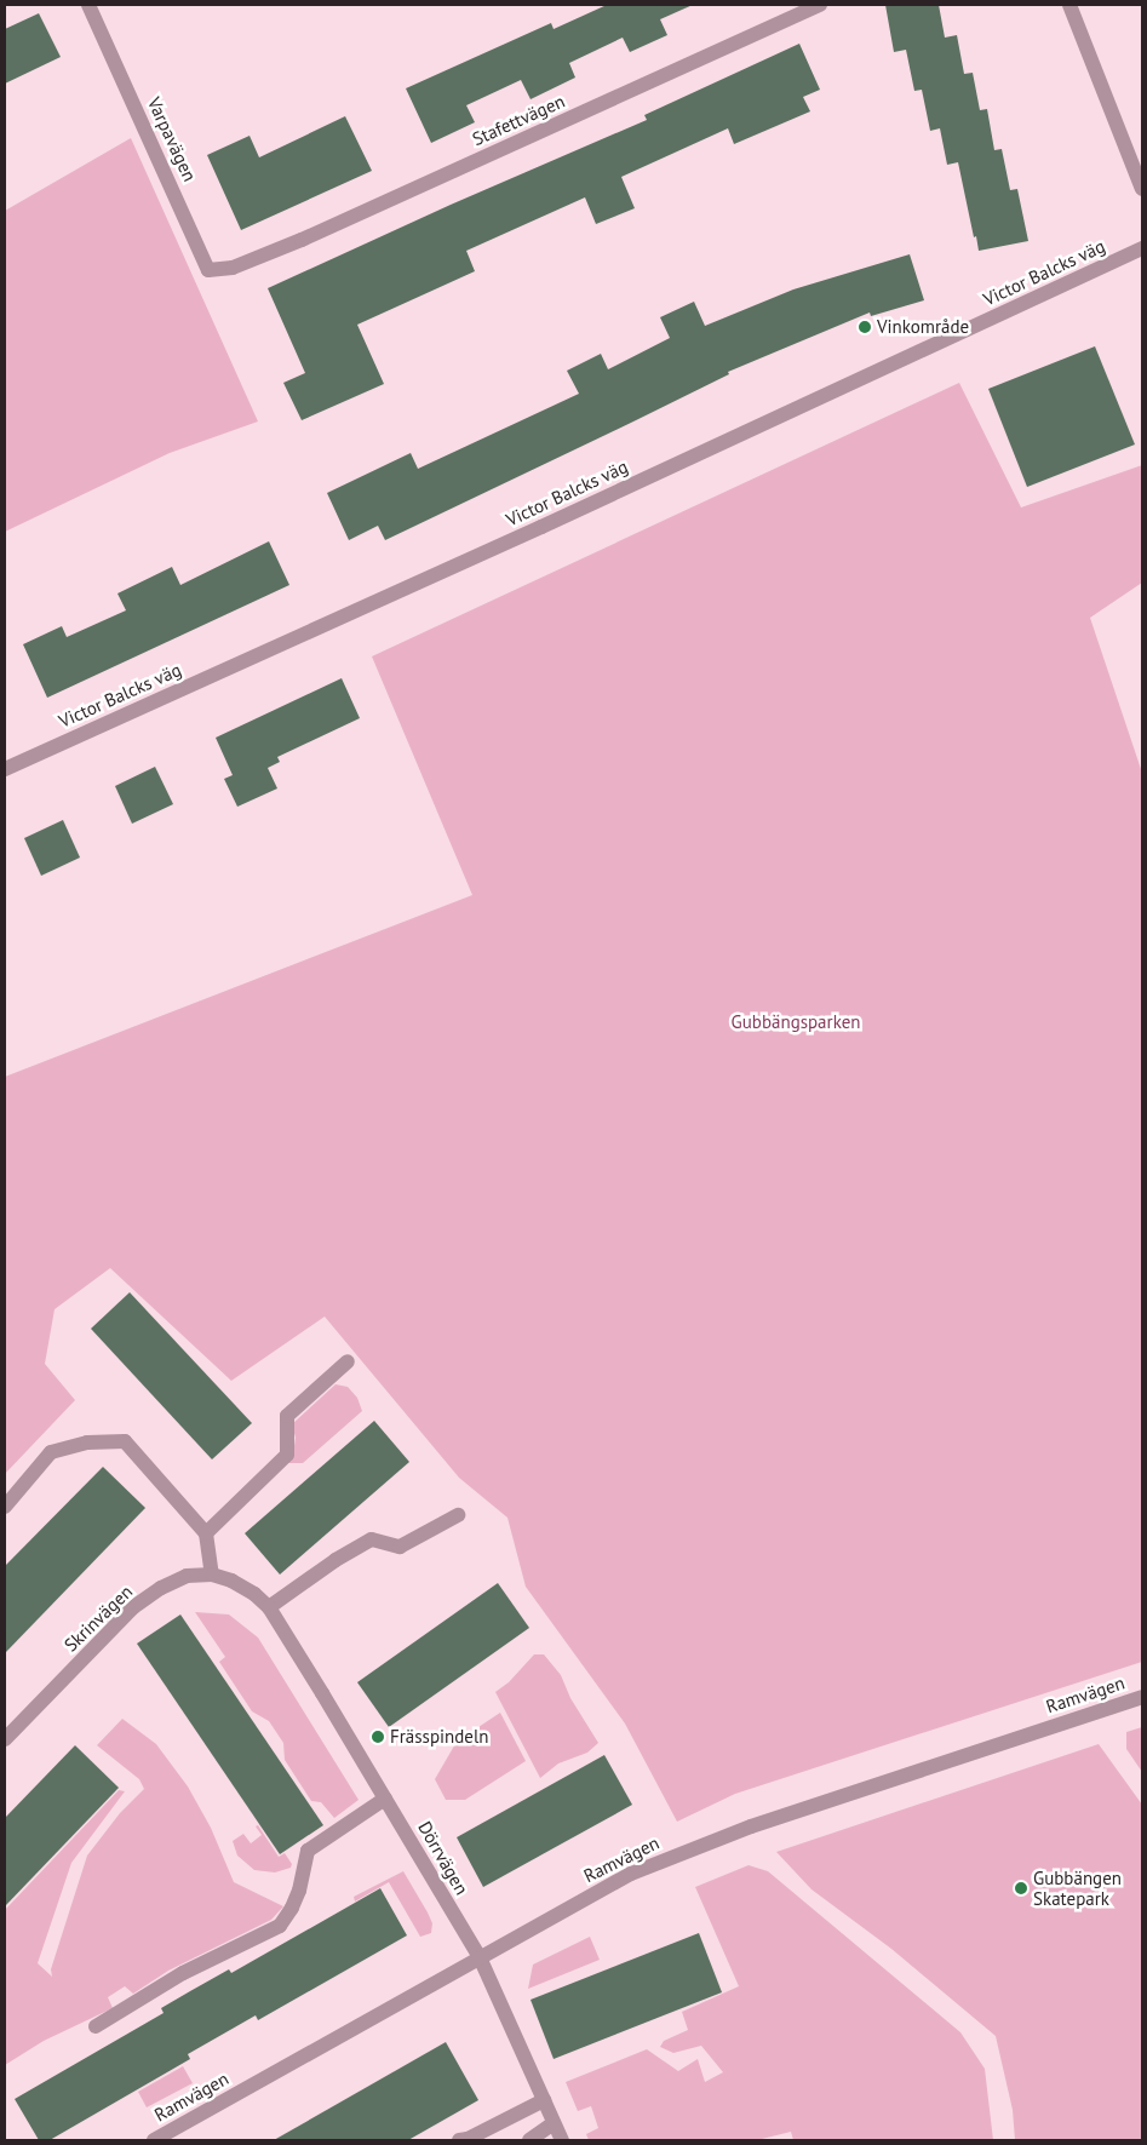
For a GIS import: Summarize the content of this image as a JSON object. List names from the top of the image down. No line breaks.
{"streets":{"street":["Stafettvägen","Varpavägen","Victor Balcks väg","Skrinvägen","Ramvägen","Dörrvägen"]},"crossings":[["Stafettvägen","Varpavägen"],["Skrinvägen","Dörrvägen"],["Ramvägen","Dörrvägen"]],"parks":["Gubbängsparken"],"places":["Vinkområde","Frässpindeln","Gubbängen Skatepark"]}
